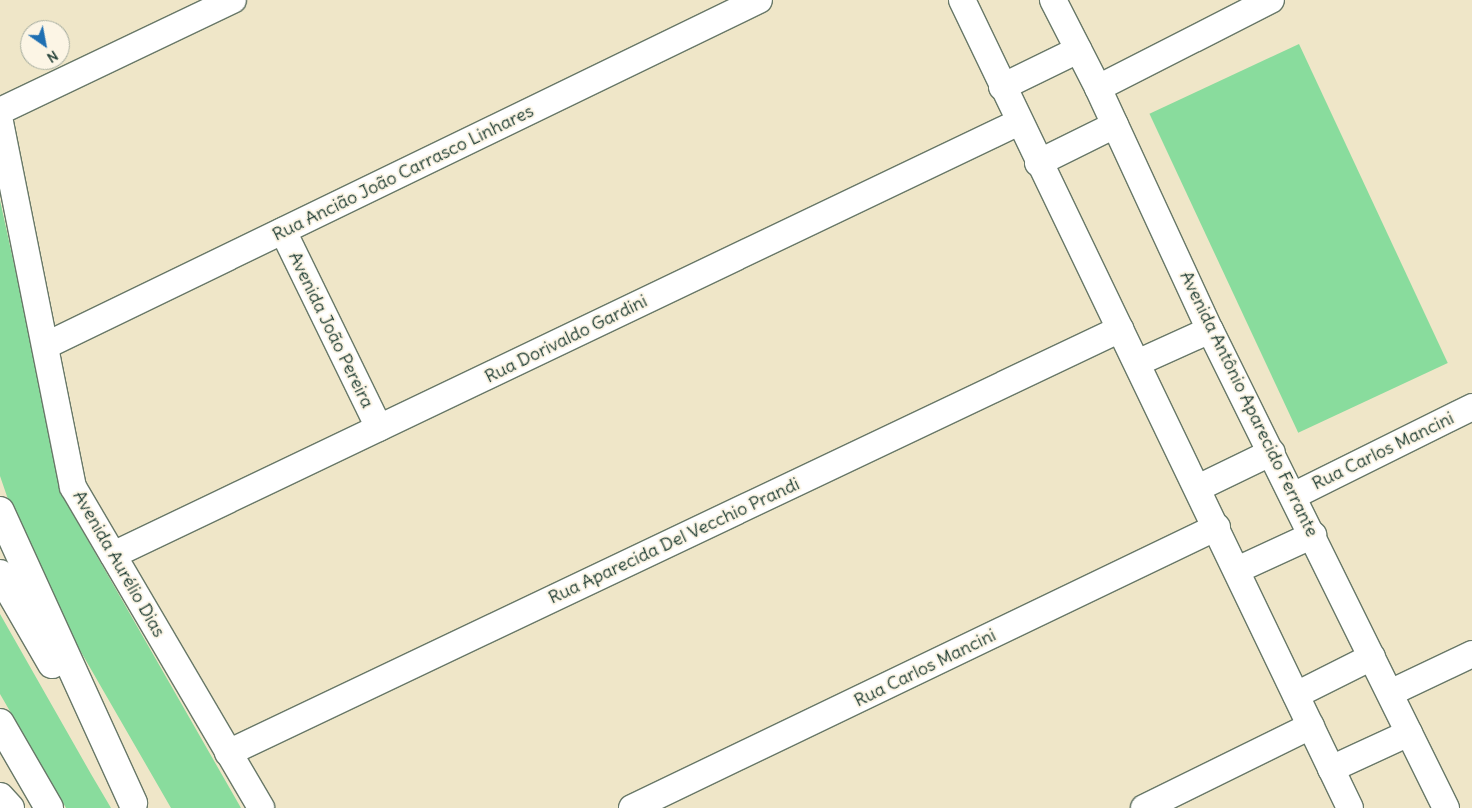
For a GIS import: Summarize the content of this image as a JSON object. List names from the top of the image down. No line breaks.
{"streets":{"street":["Rua Ancião João Carrasco Linhares","Avenida João Pereira","Rua Dorivaldo Gardini","Avenida Antônio Aparecido Ferrante","Rua Carlos Mancini","Rua Aparecida Del Vecchio Prandi","Avenida Aurélio Dias"]},"crossings":[["Rua Ancião João Carrasco Linhares","Avenida João Pereira"],["Rua Ancião João Carrasco Linhares","Avenida Aurélio Dias"],["Avenida João Pereira","Rua Dorivaldo Gardini"],["Rua Dorivaldo Gardini","Avenida Aurélio Dias"],["Avenida Antônio Aparecido Ferrante","Rua Carlos Mancini"],["Rua Aparecida Del Vecchio Prandi","Avenida Aurélio Dias"]],"north":"bottom right"}
